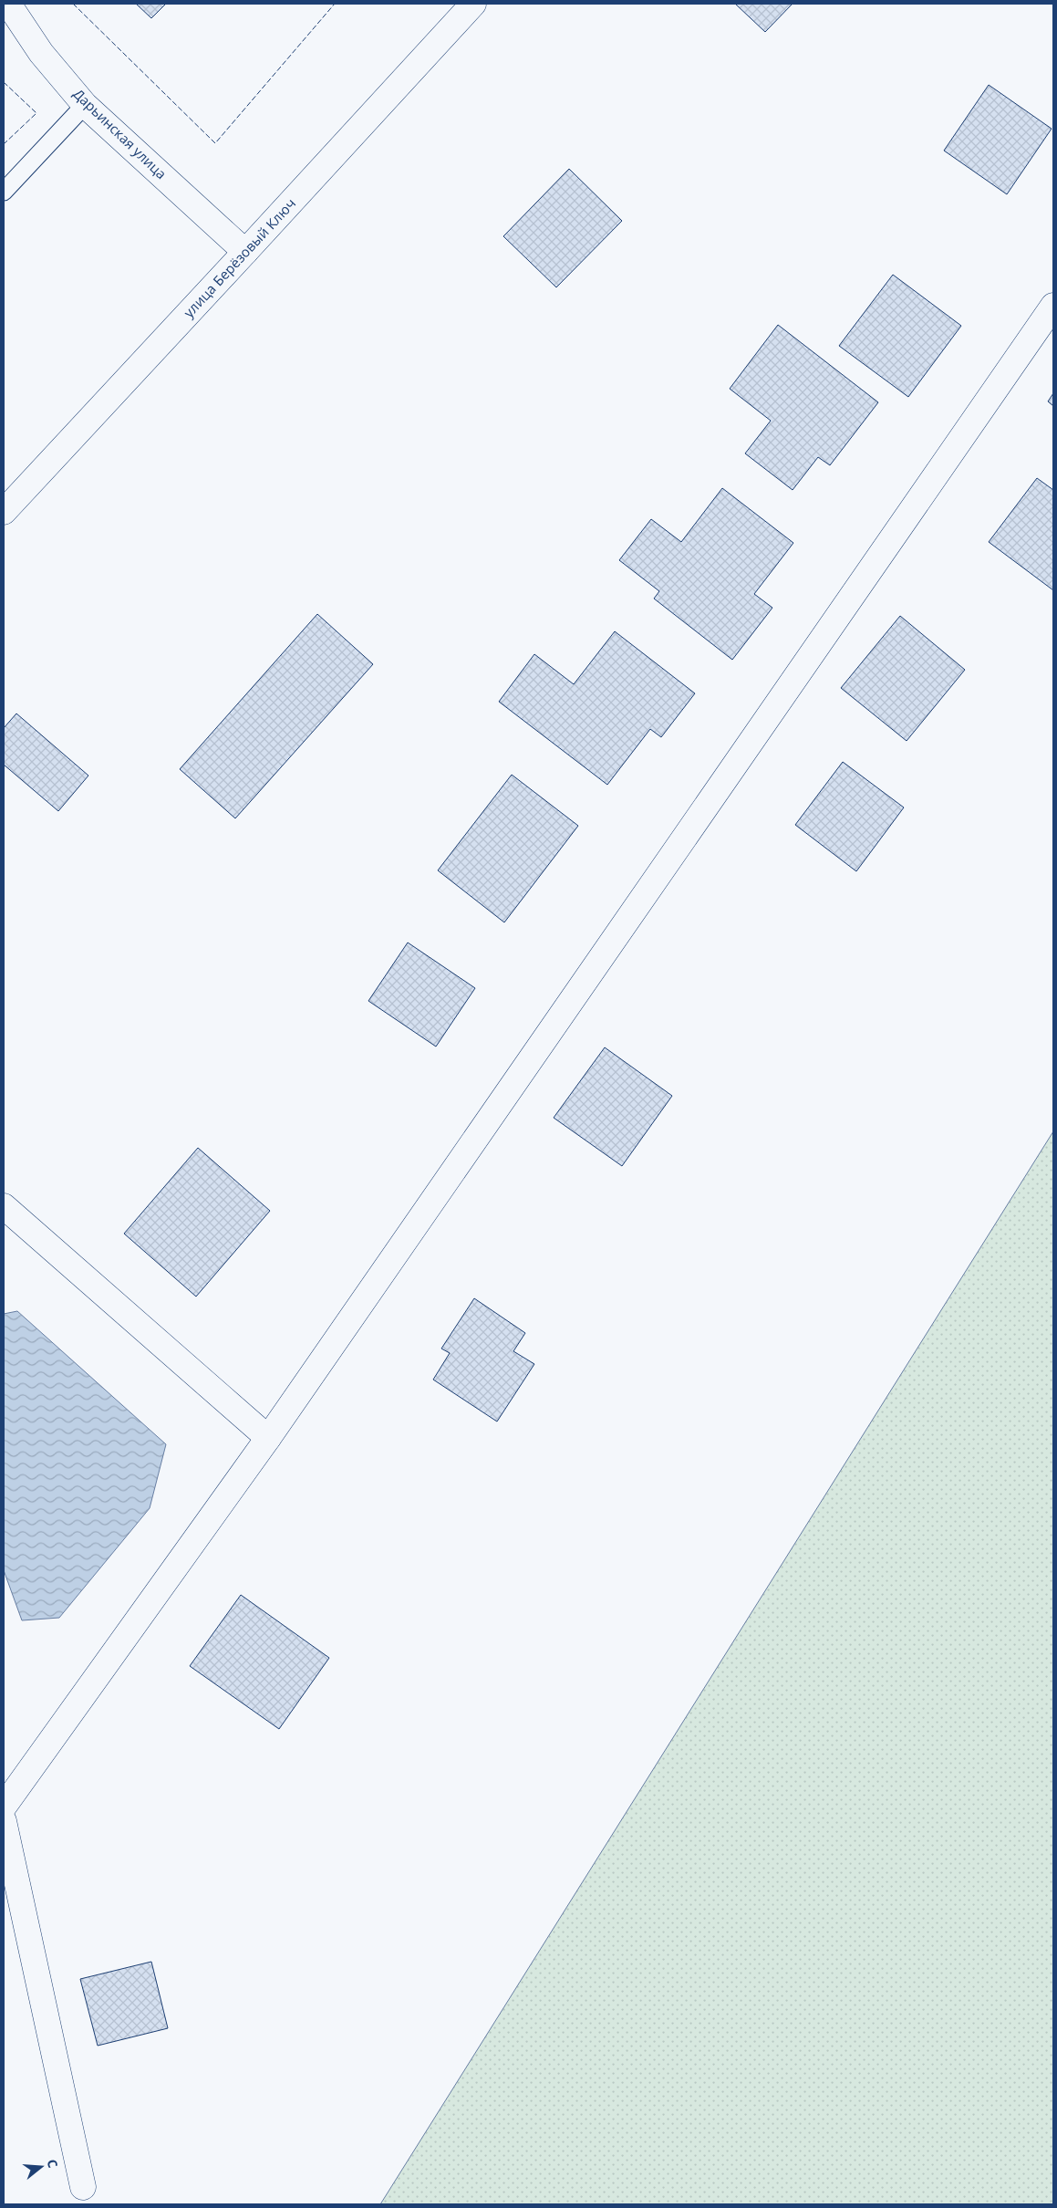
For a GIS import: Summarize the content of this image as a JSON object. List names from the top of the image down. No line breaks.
{"streets":{"street":["Дарьинская улица","улица Берёзовый Ключ"]},"crossings":[["Дарьинская улица","улица Берёзовый Ключ"]],"north":"right"}
